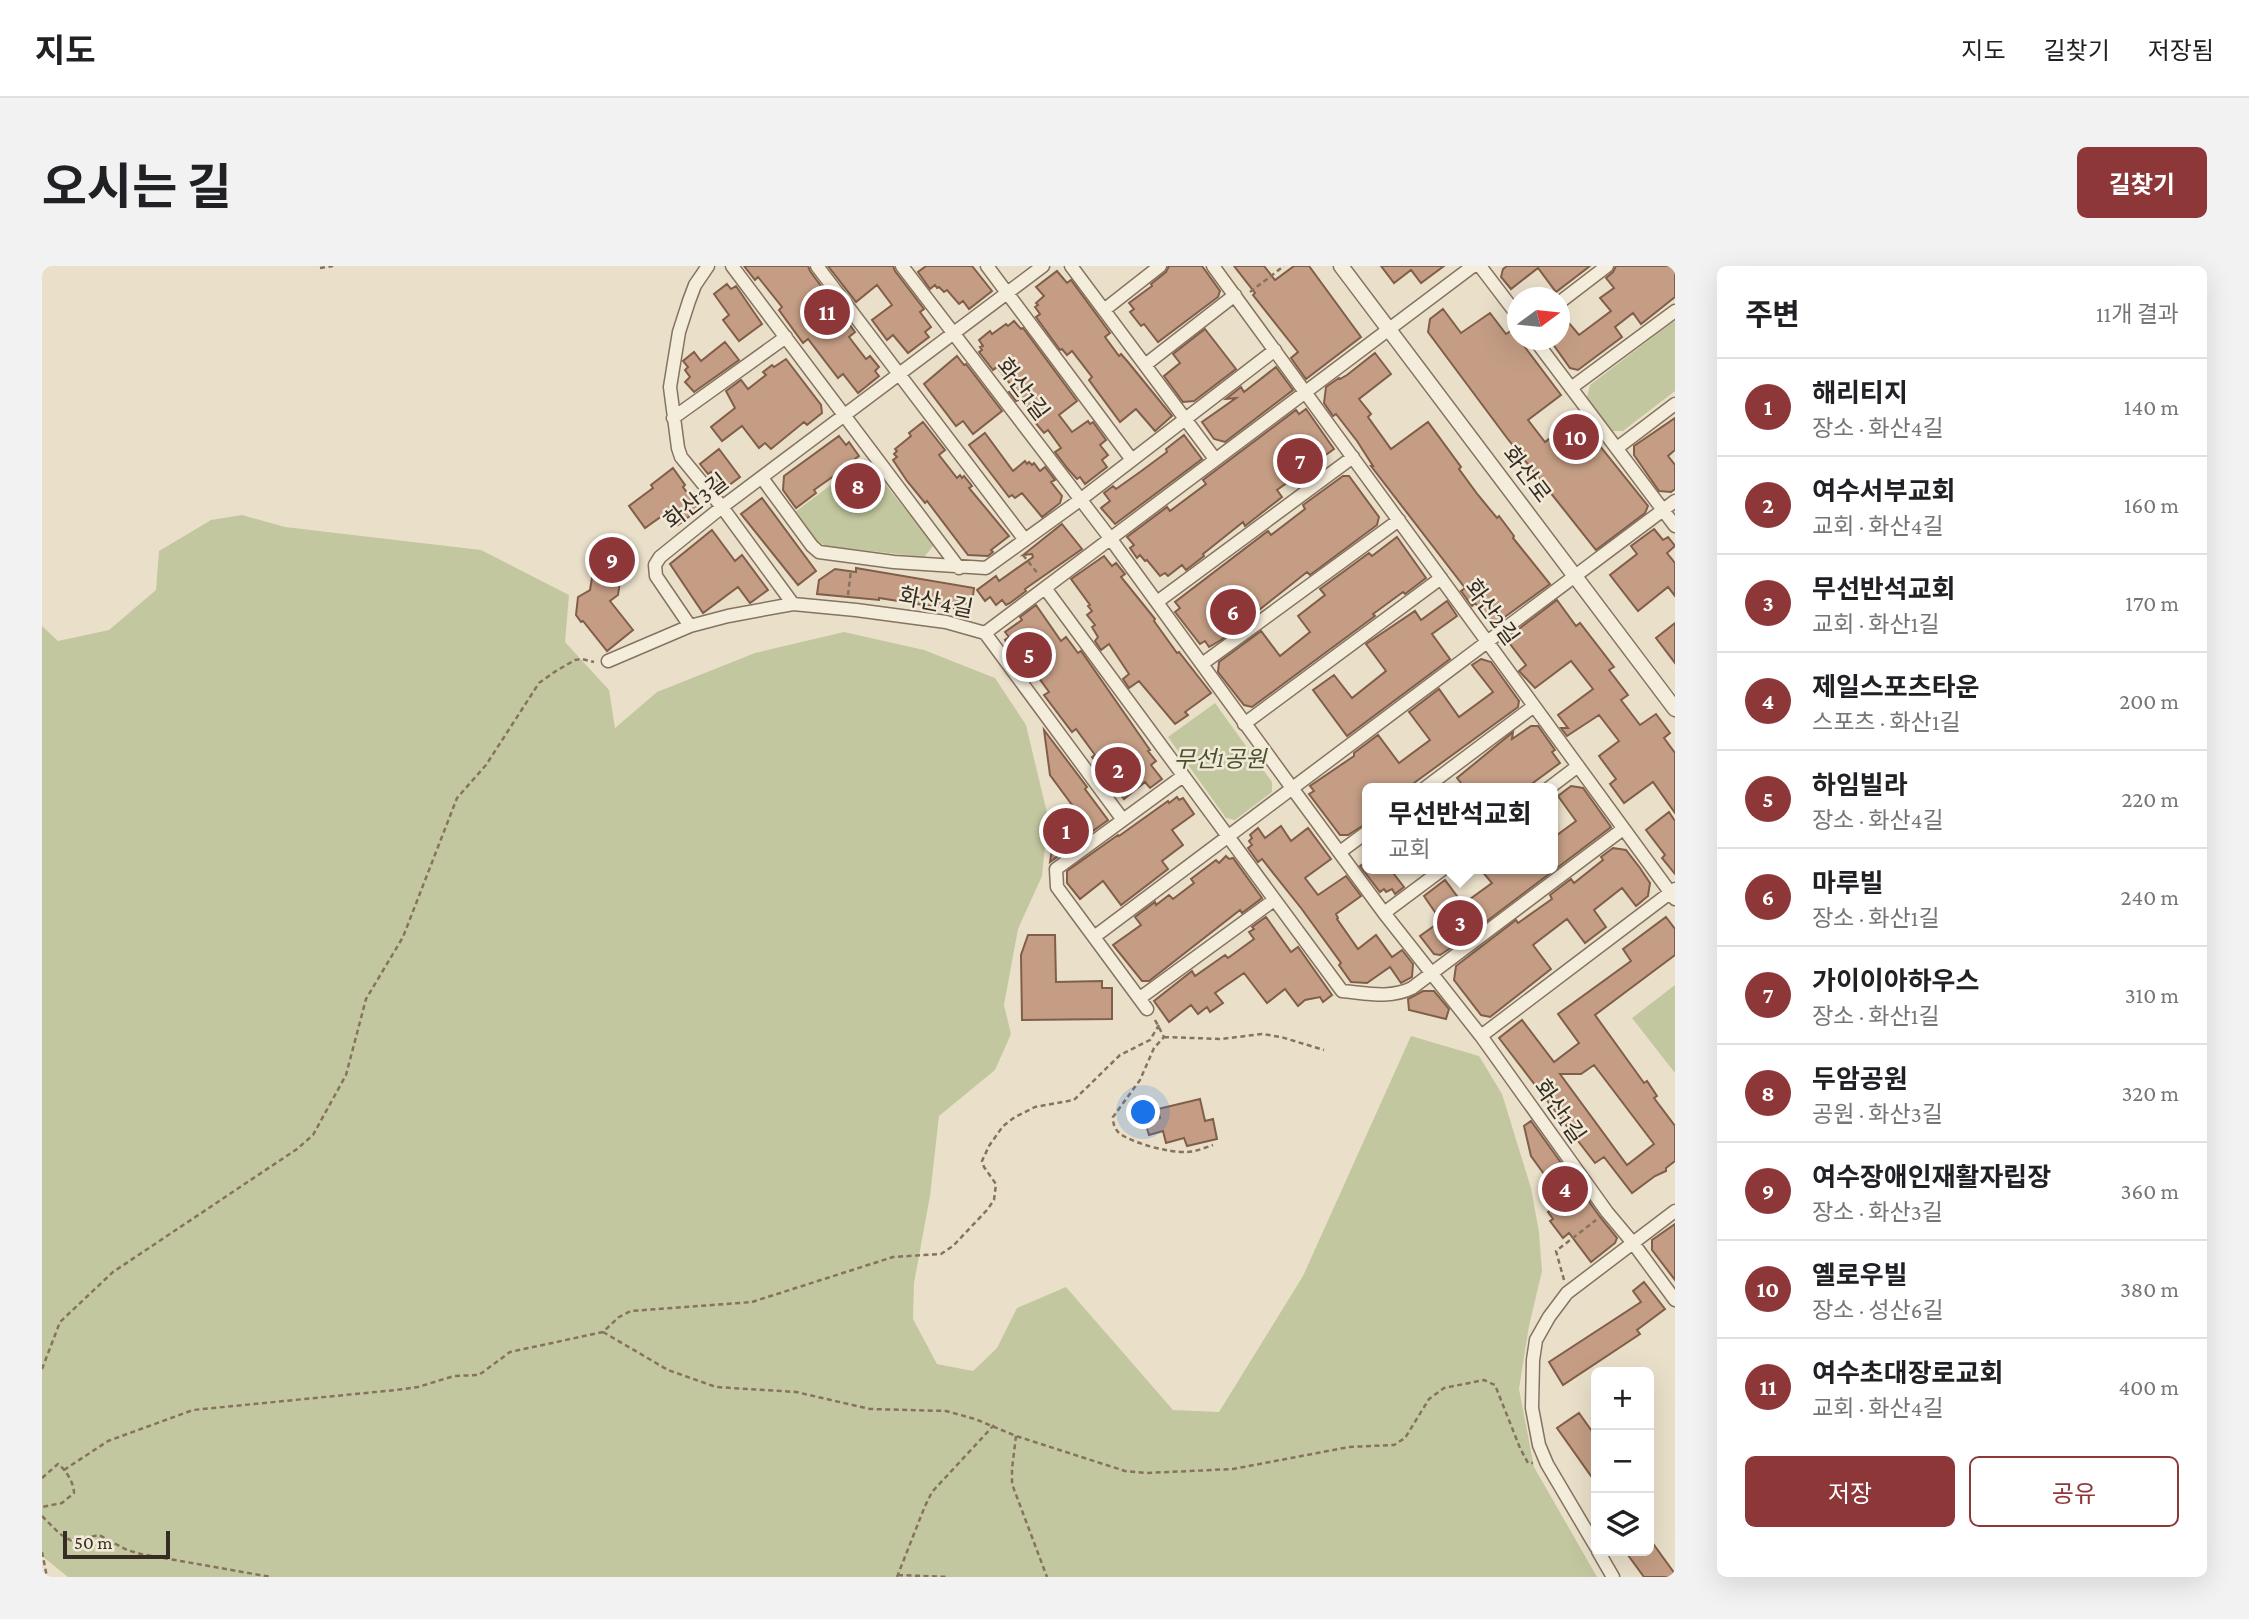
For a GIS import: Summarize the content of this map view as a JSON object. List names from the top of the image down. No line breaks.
{"streets":{"street":["화산1길","화산로","화산3길","화산4길","화산2길"]},"crossings":[["화산1길","화산3길"],["화산3길","화산4길"]],"parks":["무선1공원"],"scale_bar":"50 m","north":"right","page":{"header":"지도","nav":["지도","길찾기","저장됨"],"title":"오시는 길","buttons":["길찾기",["저장","공유"]],"heading":["주변","11개 결과"],"pins":["11","10","7","8","9","6","5","2","1","3","4"],"list":[{"mark":"1","name":"해리티지","note":"장소 · 화산4길","value":"140 m"},{"mark":"2","name":"여수서부교회","note":"교회 · 화산4길","value":"160 m"},{"mark":"3","name":"무선반석교회","note":"교회 · 화산1길","value":"170 m"},{"mark":"4","name":"제일스포츠타운","note":"스포츠 · 화산1길","value":"200 m"},{"mark":"5","name":"하임빌라","note":"장소 · 화산4길","value":"220 m"},{"mark":"6","name":"마루빌","note":"장소 · 화산1길","value":"240 m"},{"mark":"7","name":"가이이아하우스","note":"장소 · 화산1길","value":"310 m"},{"mark":"8","name":"두암공원","note":"공원 · 화산3길","value":"320 m"},{"mark":"9","name":"여수장애인재활자립장","note":"장소 · 화산3길","value":"360 m"},{"mark":"10","name":"옐로우빌","note":"장소 · 성산6길","value":"380 m"},{"mark":"11","name":"여수초대장로교회","note":"교회 · 화산4길","value":"400 m"}],"popup":["무선반석교회","교회"],"map_buttons":["+","−"],"scale":"50 m"}}
